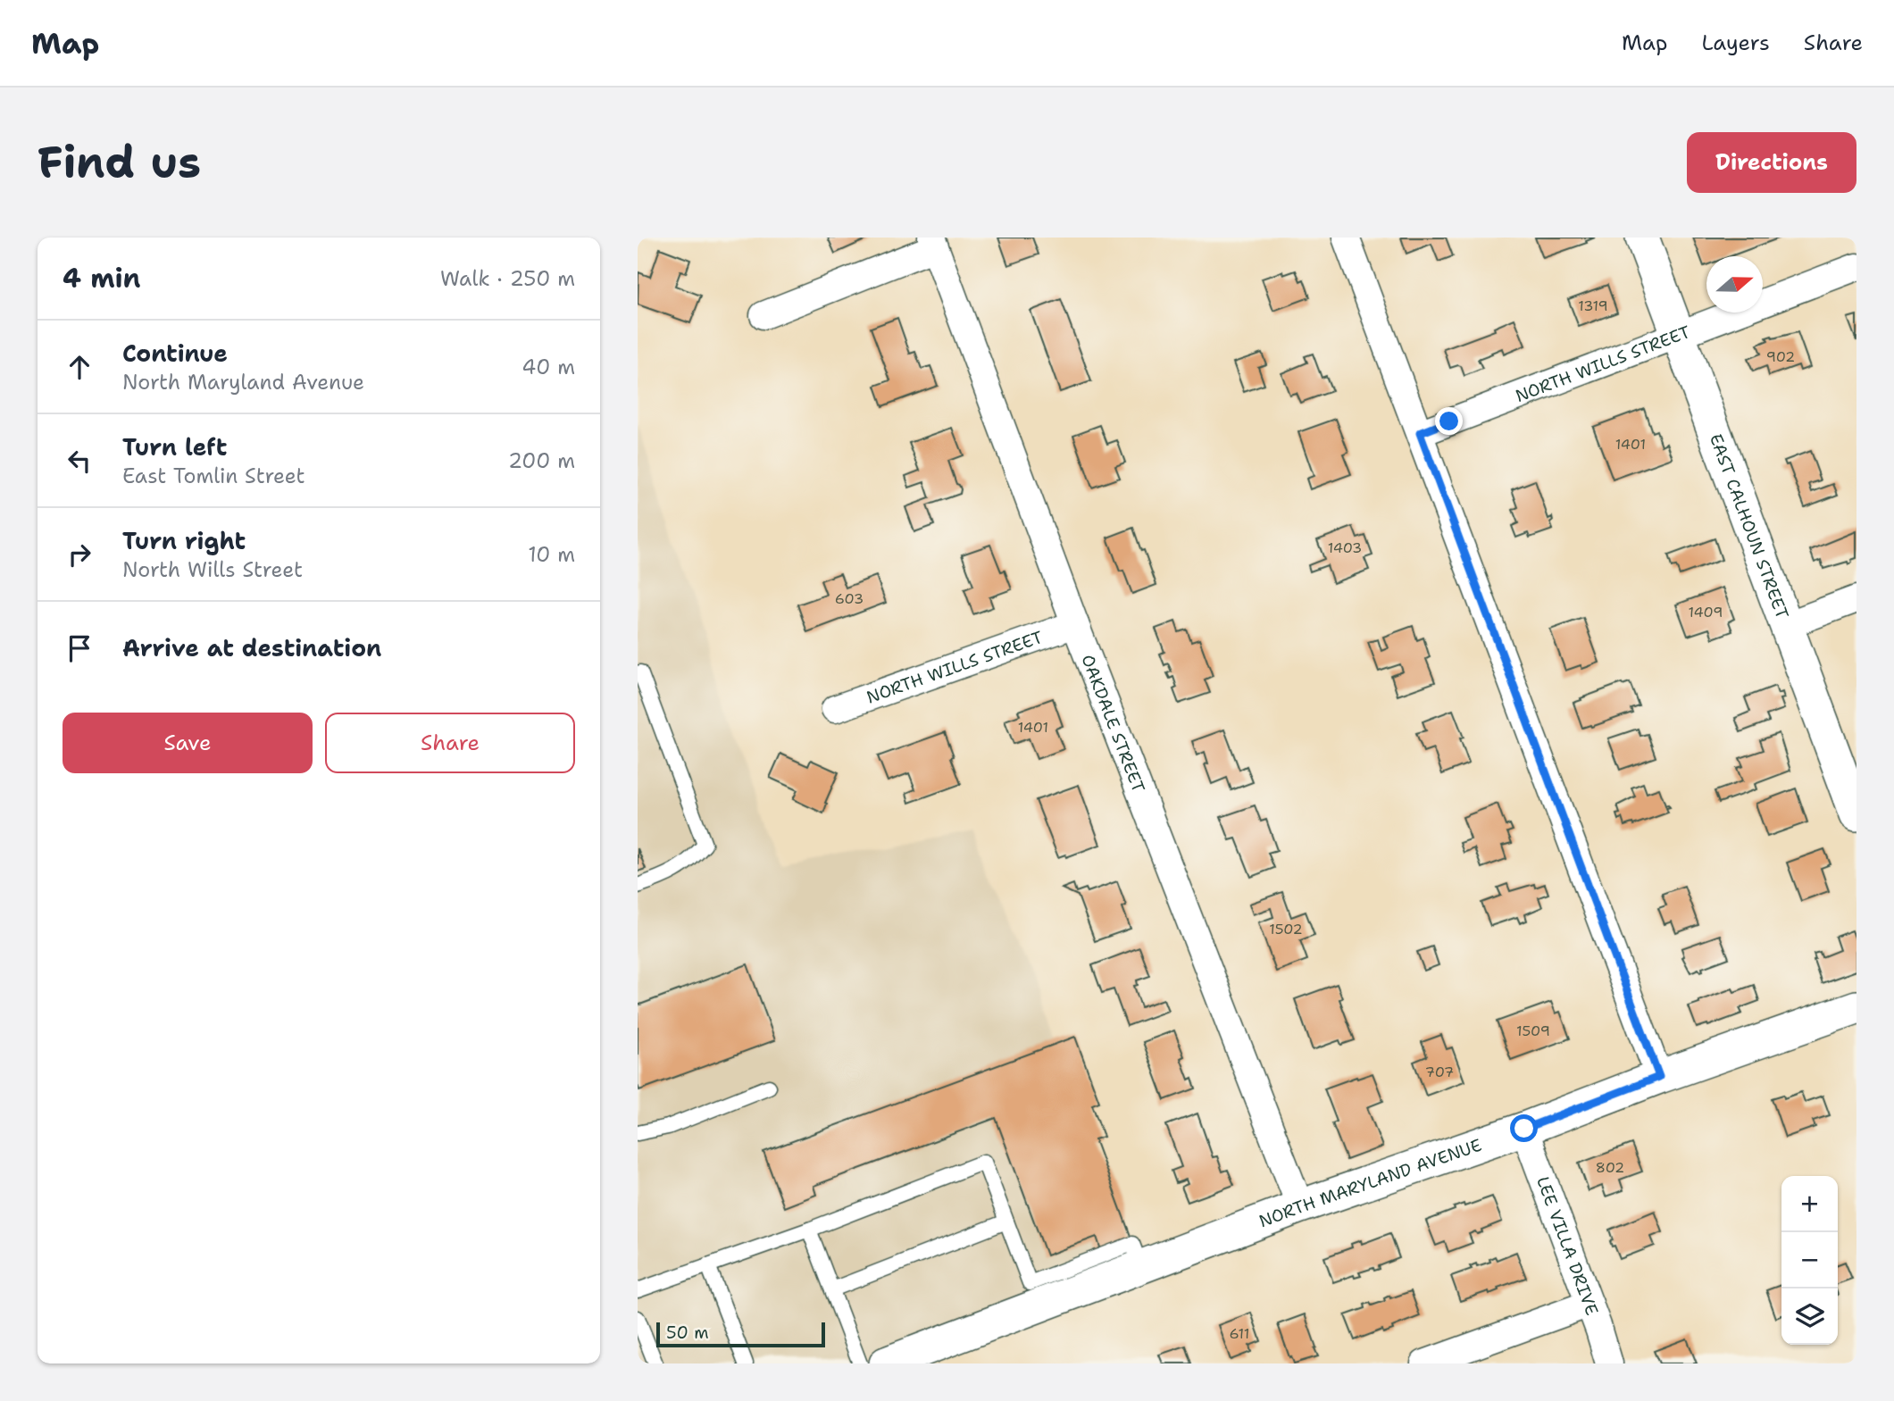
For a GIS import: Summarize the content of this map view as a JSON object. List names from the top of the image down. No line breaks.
{"streets":{"street":["NORTH WILLS STREET","EAST CALHOUN STREET","OAKDALE STREET","NORTH MARYLAND AVENUE","LEE VILLA DRIVE"]},"crossings":[["NORTH WILLS STREET","EAST CALHOUN STREET"],["NORTH WILLS STREET","OAKDALE STREET"],["OAKDALE STREET","NORTH MARYLAND AVENUE"],["NORTH MARYLAND AVENUE","LEE VILLA DRIVE"]],"house_numbers":["1319","902","1401","1403","603","1409","1401","1502","1509","707","802","611"],"scale_bar":"50 m","north":"right","page":{"header":"Map","nav":["Map","Layers","Share"],"buttons":["Directions",["Save","Share"]],"title":"Find us","heading":["4 min","Walk · 250 m"],"list":[["Continue","North Maryland Avenue","40 m"],["Turn left","East Tomlin Street","200 m"],["Turn right","North Wills Street","10 m"],"Arrive at destination"],"map_buttons":["+","−"],"scale":"50 m"}}
